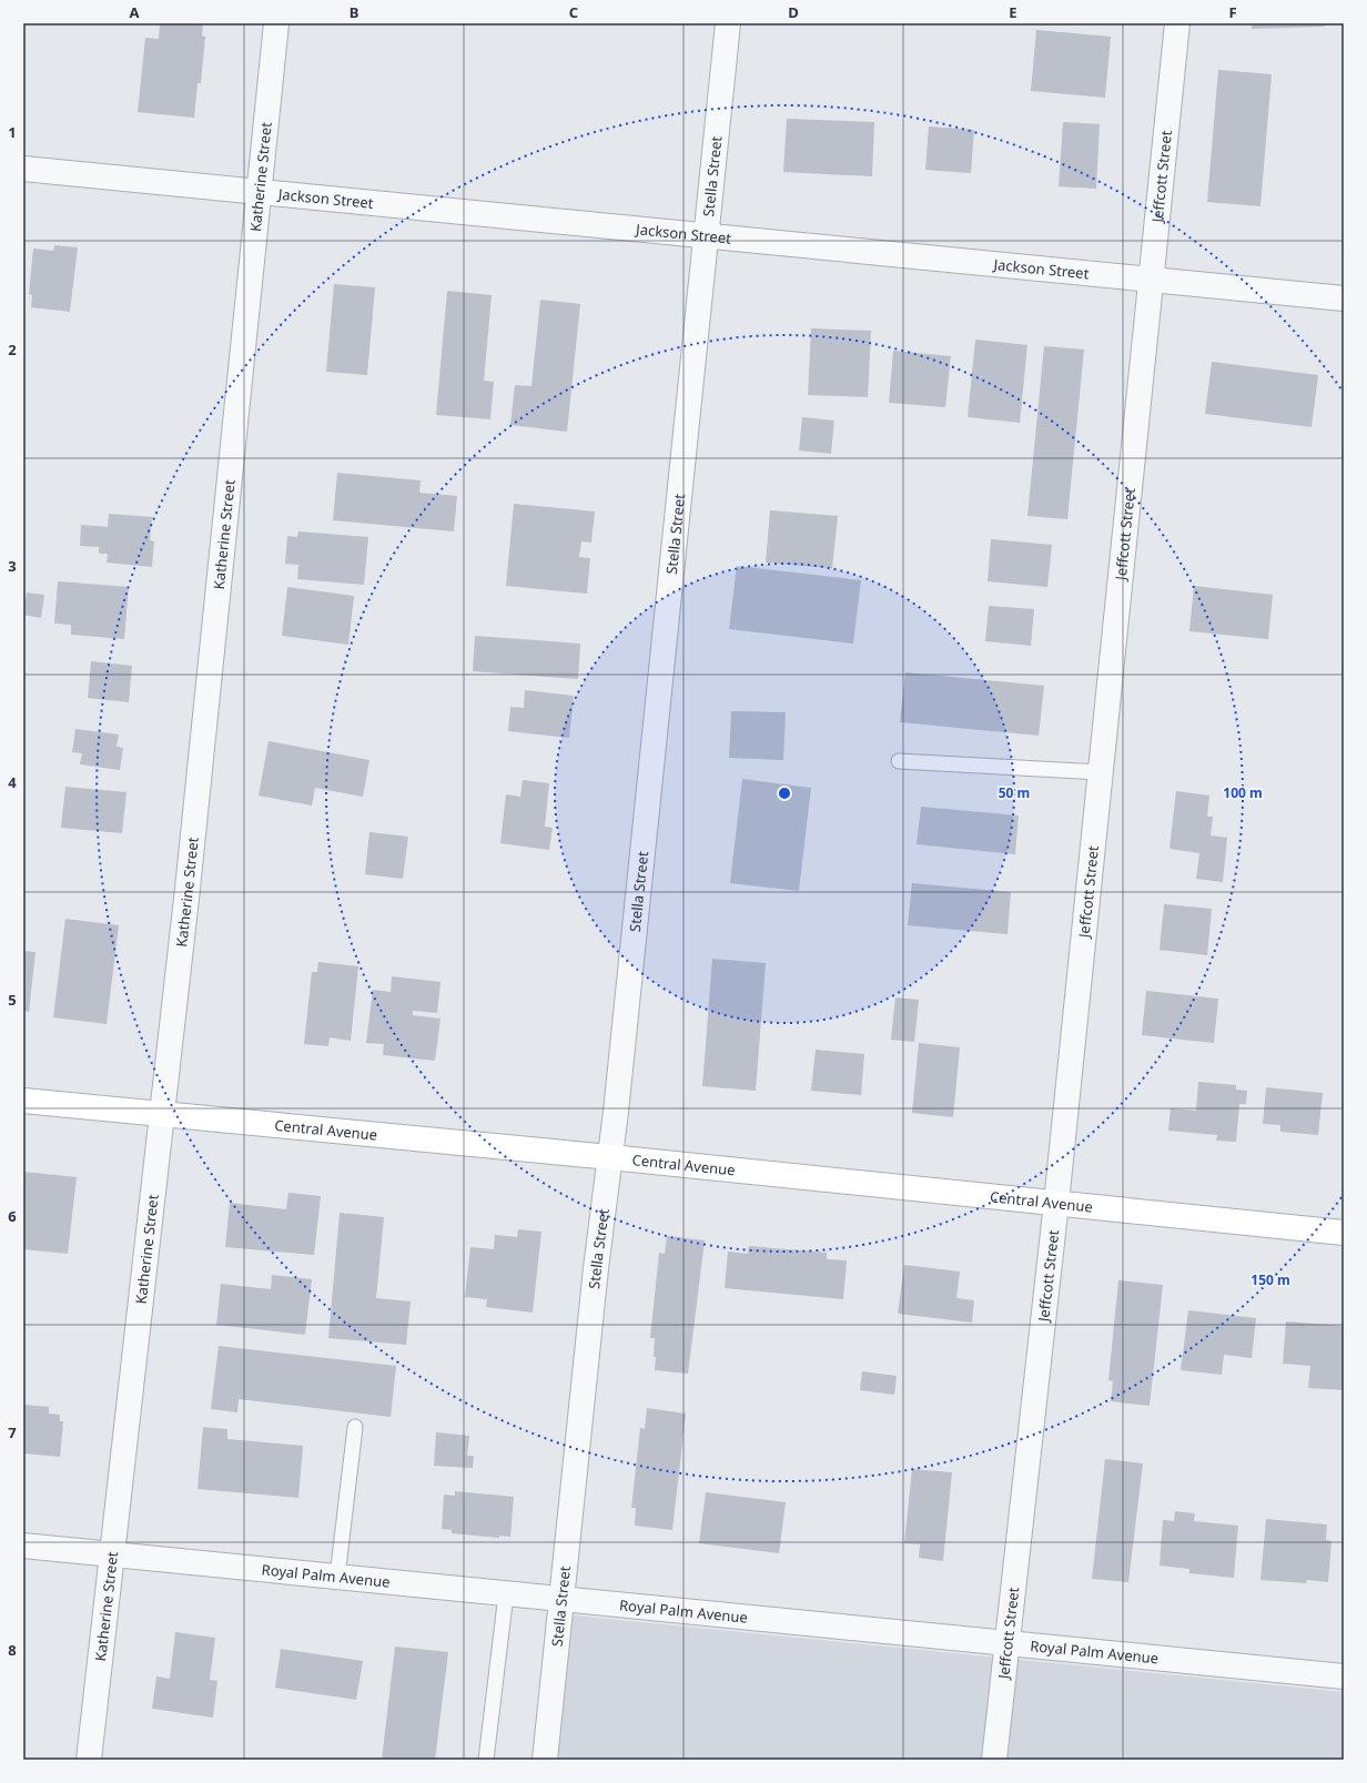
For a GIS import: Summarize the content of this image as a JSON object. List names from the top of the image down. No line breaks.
{"streets":{"street":["Katherine Street","Stella Street","Jeffcott Street","Jackson Street","Central Avenue","Royal Palm Avenue"]},"crossings":[["Katherine Street","Jackson Street"],["Katherine Street","Central Avenue"],["Katherine Street","Royal Palm Avenue"],["Stella Street","Jackson Street"],["Stella Street","Central Avenue"],["Stella Street","Royal Palm Avenue"],["Jeffcott Street","Jackson Street"],["Jeffcott Street","Central Avenue"],["Jeffcott Street","Royal Palm Avenue"]],"grid":{"columns":["A","B","C","D","E","F"],"rows":["1","2","3","4","5","6","7","8"]},"rings":["50 m","100 m","150 m"]}
